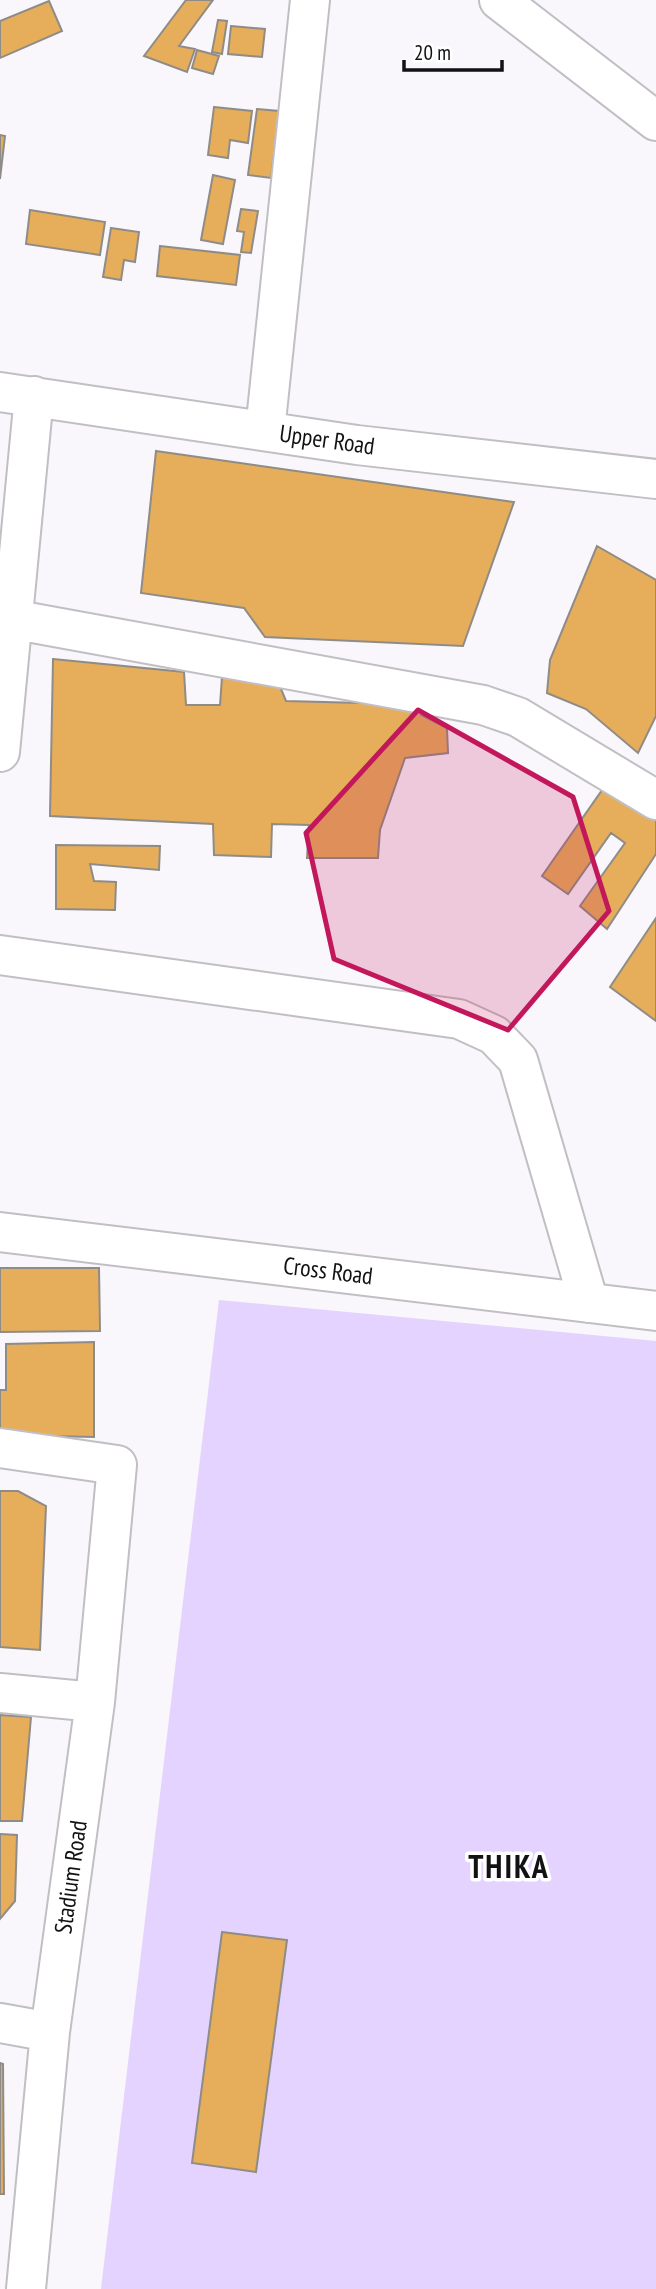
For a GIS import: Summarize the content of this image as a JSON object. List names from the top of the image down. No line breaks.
{"streets":{"street":["Upper Road","Cross Road","Stadium Road"]},"districts":["THIKA"],"scale_bar":"20 m"}
